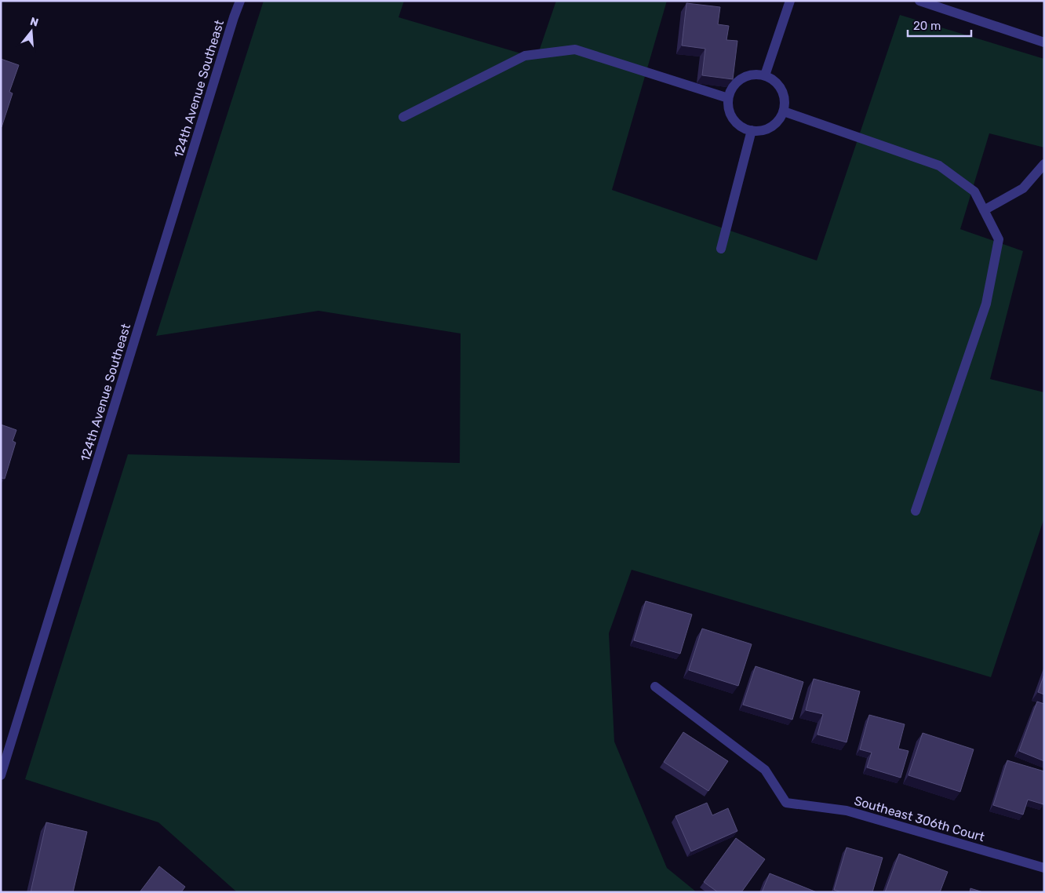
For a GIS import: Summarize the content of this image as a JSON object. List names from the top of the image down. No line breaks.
{"streets":{"street":["124th Avenue Southeast","Southeast 306th Court"]},"scale_bar":"20 m","north":"top"}
